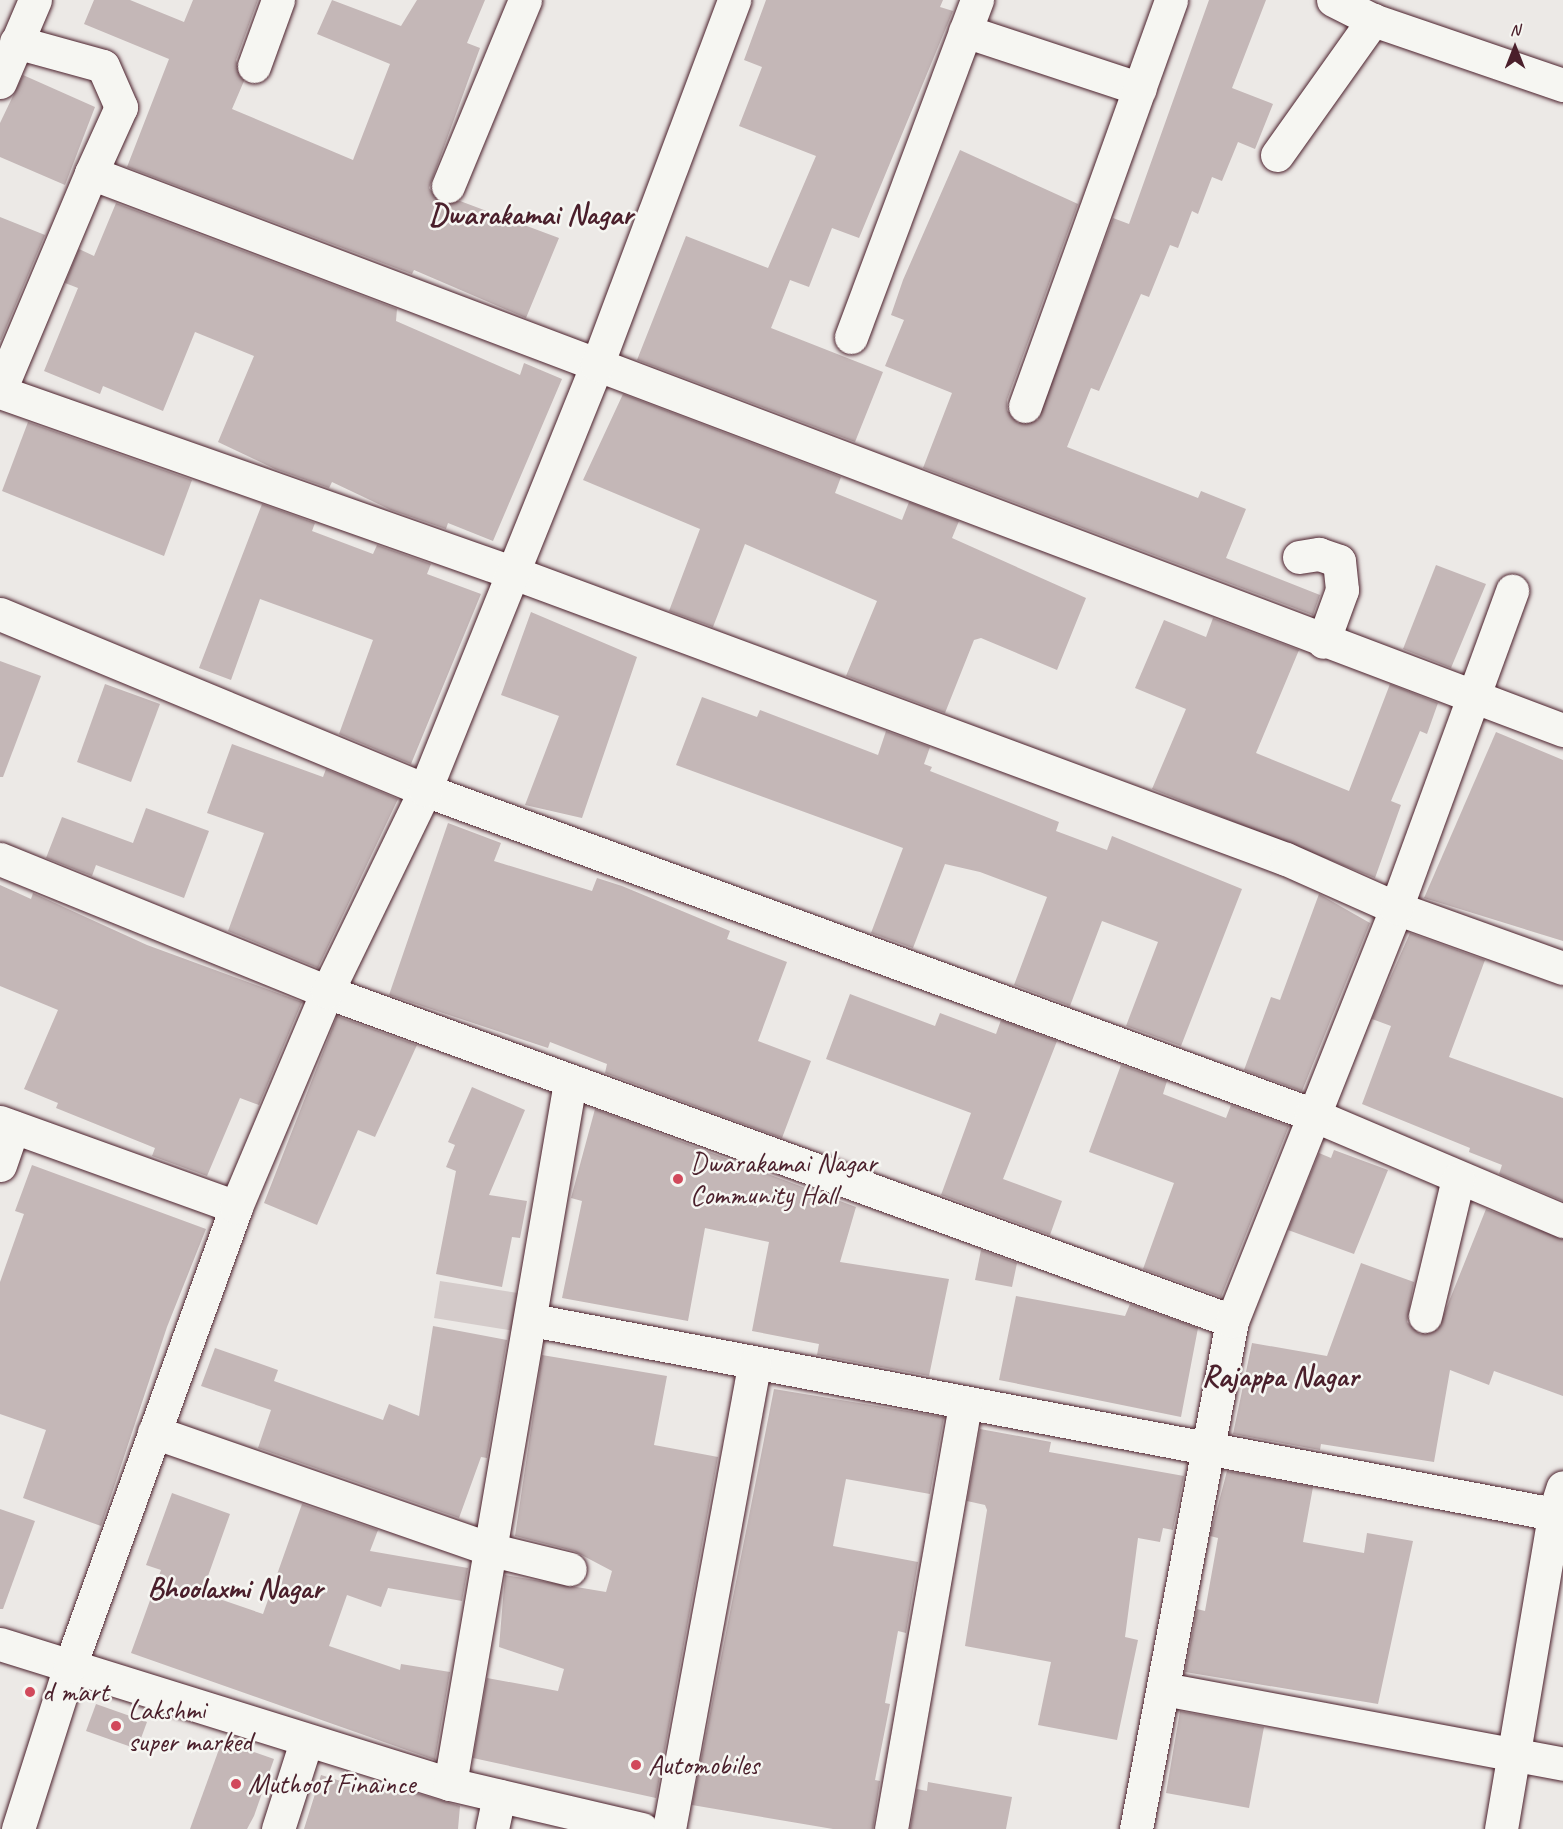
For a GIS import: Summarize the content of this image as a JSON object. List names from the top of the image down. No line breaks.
{"districts":["Dwarakamai Nagar","Rajappa Nagar","Bhoolaxmi Nagar"],"places":["Dwarakamai Nagar Community Hall","d mart","Lakshmi super marked","Automobiles","Muthoot Finaince"],"north":"top"}
